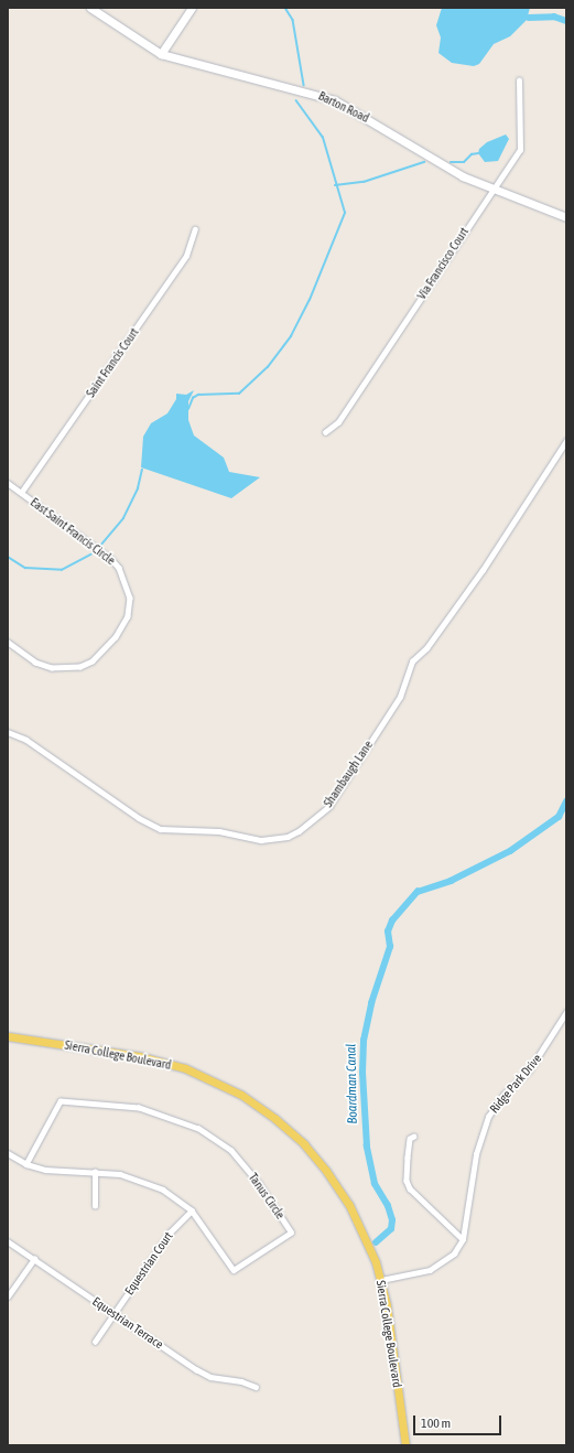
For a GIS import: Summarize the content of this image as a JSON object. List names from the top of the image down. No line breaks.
{"streets":{"main road":["Sierra College Boulevard"],"street":["Barton Road","Via Francisco Court","Saint Francis Court","East Saint Francis Circle","Shambaugh Lane","Ridge Park Drive","Tanus Circle","Equestrian Court","Equestrian Terrace"]},"crossings":[["Barton Road","Via Francisco Court"],["Saint Francis Court","East Saint Francis Circle"],["Sierra College Boulevard","Ridge Park Drive"],["Tanus Circle","Equestrian Court"],["Equestrian Court","Equestrian Terrace"]],"water":["Boardman Canal"],"scale_bar":"100 m"}
